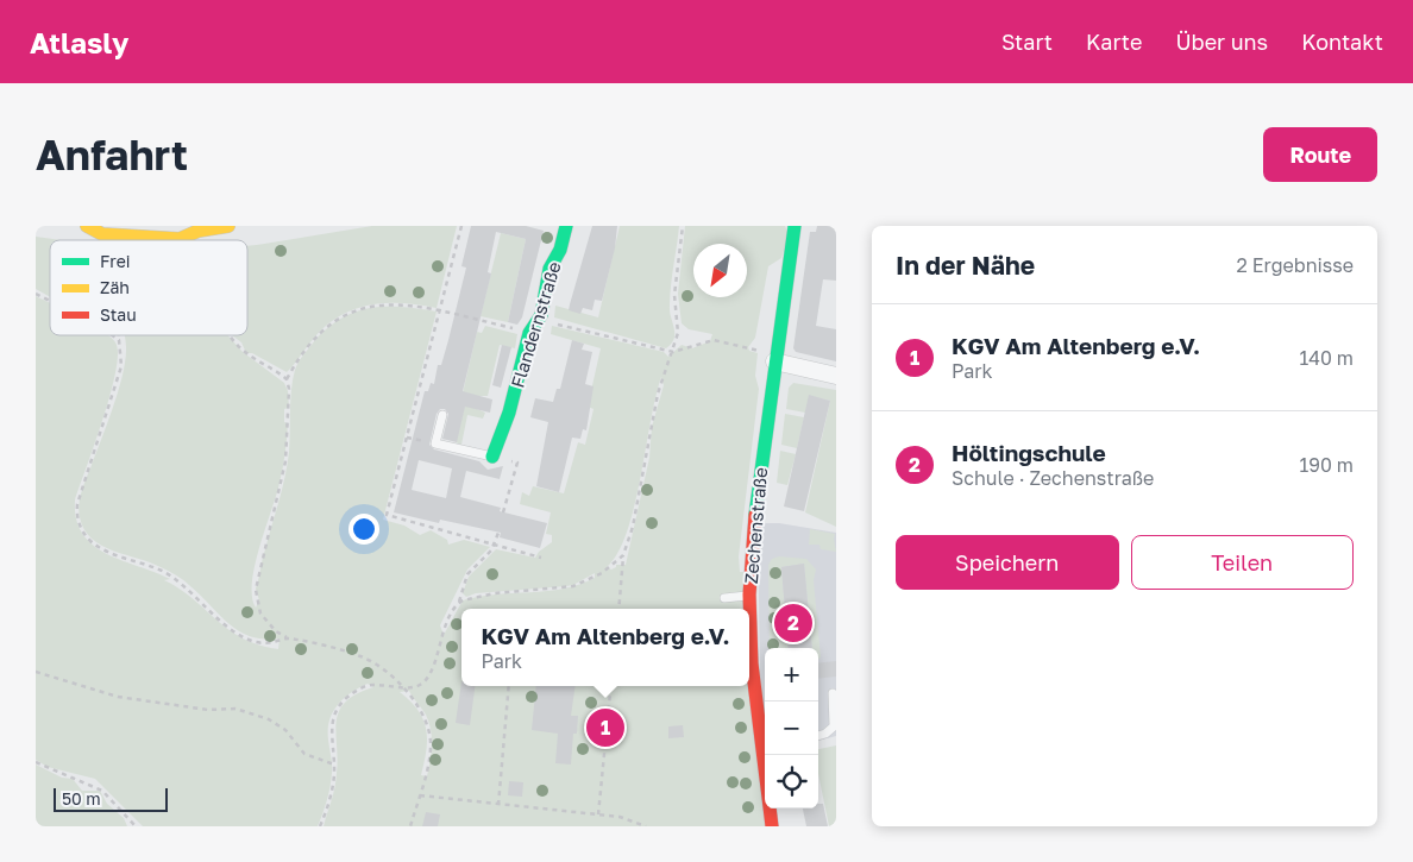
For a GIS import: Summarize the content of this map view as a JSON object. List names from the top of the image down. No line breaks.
{"streets":{"street":["Flandernstraße","Zechenstraße"]},"legend":["Frei","Zäh","Stau"],"scale_bar":"50 m","north":"bottom left","page":{"header":"Atlasly","nav":["Start","Karte","Über uns","Kontakt"],"buttons":["Route",["Speichern","Teilen"]],"title":"Anfahrt","heading":["In der Nähe","2 Ergebnisse"],"list":[{"mark":"1","name":"KGV Am Altenberg e.V.","note":"Park","value":"140 m"},{"mark":"2","name":"Höltingschule","note":"Schule · Zechenstraße","value":"190 m"}],"pins":["2","1"],"popup":["KGV Am Altenberg e.V.","Park"],"map_buttons":["+","−"],"scale":"50 m"}}
